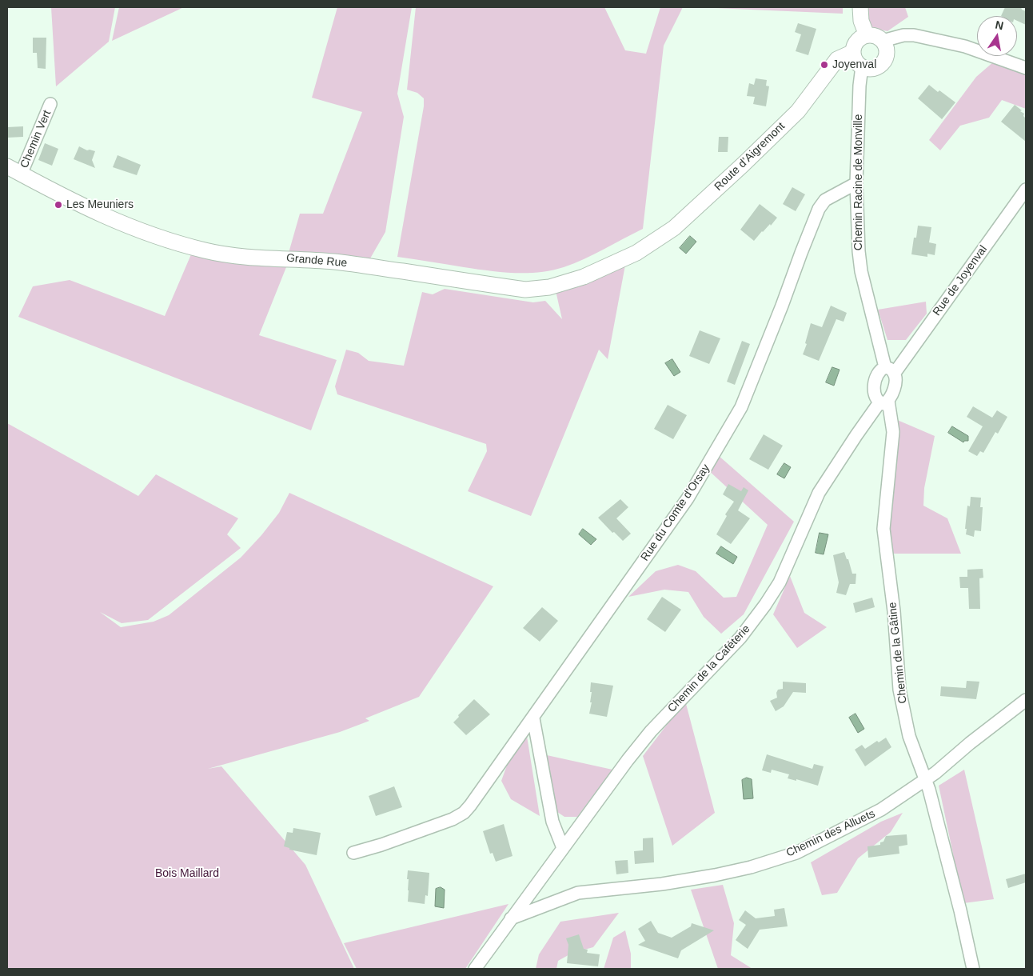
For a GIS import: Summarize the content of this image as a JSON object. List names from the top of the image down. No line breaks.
{"streets":{"street":["Chemin Vert","Route d’Aigremont","Chemin Racine de Monville","Grande Rue","Rue de Joyenval","Rue du Comte d'Orsay","Chemin de la Gâtine","Chemin de la Caféterie","Chemin des Alluets"]},"crossings":[["Chemin Vert","Grande Rue"],["Route d’Aigremont","Chemin Racine de Monville"],["Route d’Aigremont","Grande Rue"],["Chemin Racine de Monville","Rue de Joyenval"],["Chemin Racine de Monville","Rue du Comte d'Orsay"],["Rue de Joyenval","Chemin de la Gâtine"],["Rue de Joyenval","Chemin de la Caféterie"],["Chemin de la Gâtine","Chemin de la Caféterie"],["Chemin de la Gâtine","Chemin des Alluets"],["Chemin de la Caféterie","Chemin des Alluets"]],"parks":["Bois Maillard"],"places":["Joyenval","Les Meuniers"],"north":"top"}
